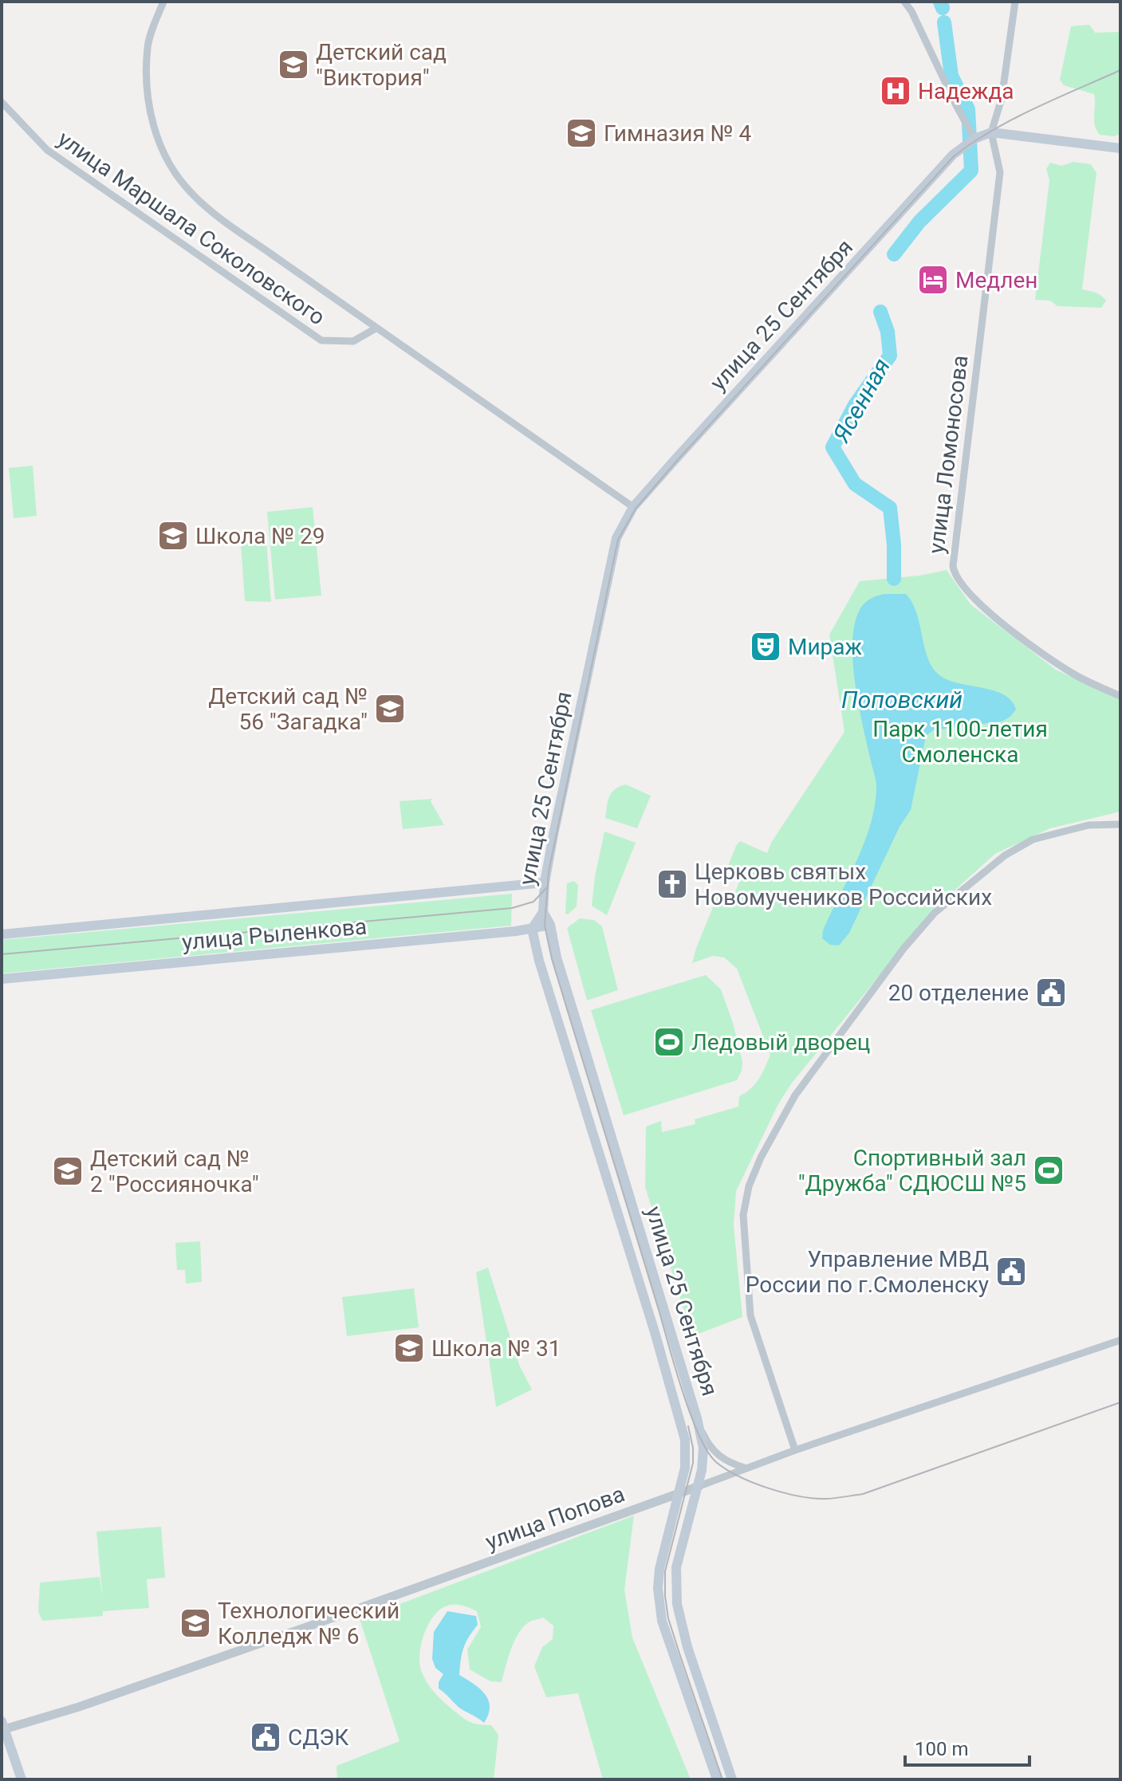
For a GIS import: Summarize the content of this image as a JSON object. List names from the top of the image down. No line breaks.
{"streets":{"main road":["улица 25 Сентября","улица Рыленкова"],"street":["улица Маршала Соколовского","улица Ломоносова","улица Попова"]},"crossings":[["улица Маршала Соколовского","улица 25 Сентября"],["улица 25 Сентября","улица Ломоносова"],["улица 25 Сентября","улица Рыленкова"],["улица 25 Сентября","улица Попова"]],"water":["Ясенная","Поповский"],"parks":["Парк 1100-летия Смоленска"],"places":{"school or university":["Детский сад \"Виктория\"","Гимназия № 4","Школа № 29","Детский сад № 56 \"Загадка\"","Детский сад № 2 \"Россияночка\"","Школа № 31","Технологический Колледж № 6"],"hospital":["Надежда"],"hotel":["Медлен"],"theatre":["Мираж"],"church":["Церковь святых Новомучеников Российских"],"public building":["20 отделение","Управление МВД России по г.Смоленску","СДЭК"],"sports":["Ледовый дворец","Спортивный зал \"Дружба\" СДЮСШ №5"]},"scale_bar":"100 m"}
